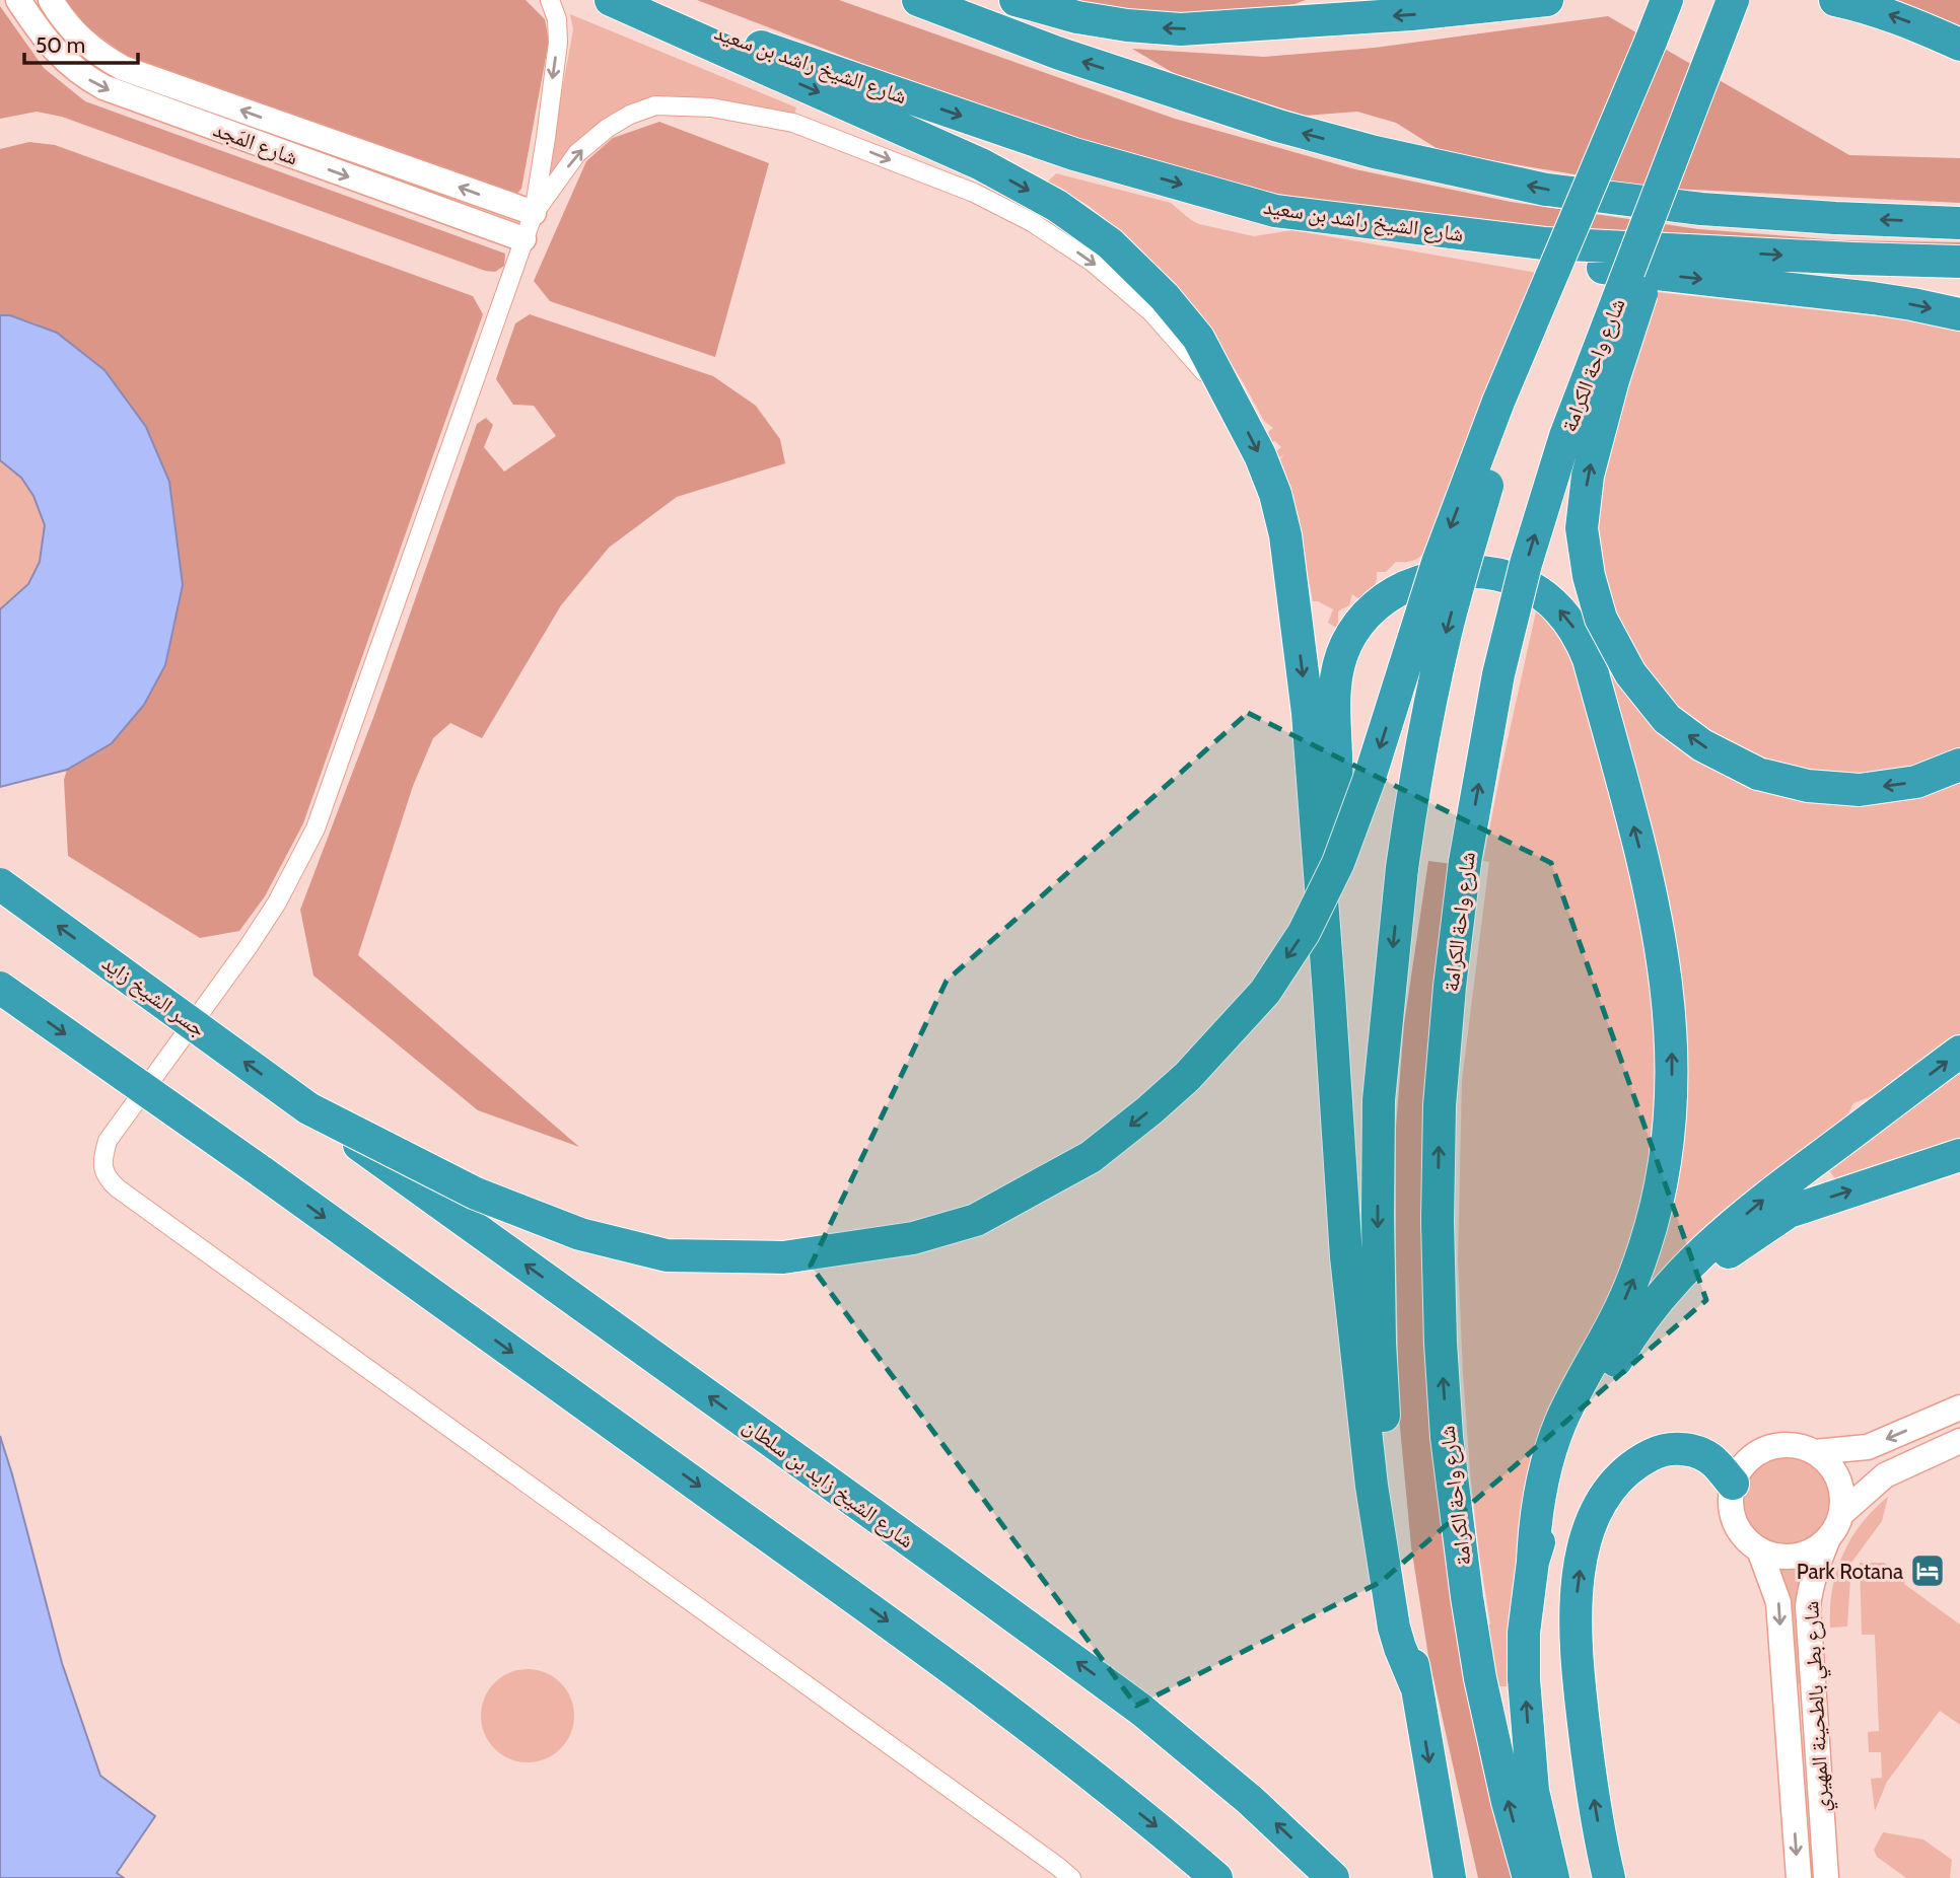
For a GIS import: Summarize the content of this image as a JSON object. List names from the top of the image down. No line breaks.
{"streets":{"highway":["شارع الشيخ راشد بن سعيد","شارع واحة الكرامة","جسر الشيخ زايد","شارع الشيخ زايد بن سلطان"],"street":["شارع المَجد","شارع بطي بالطحينة المهيري"]},"crossings":[["جسر الشيخ زايد","شارع الشيخ زايد بن سلطان"]],"places":{"hotel":["Park Rotana"]},"scale_bar":"50 m"}
